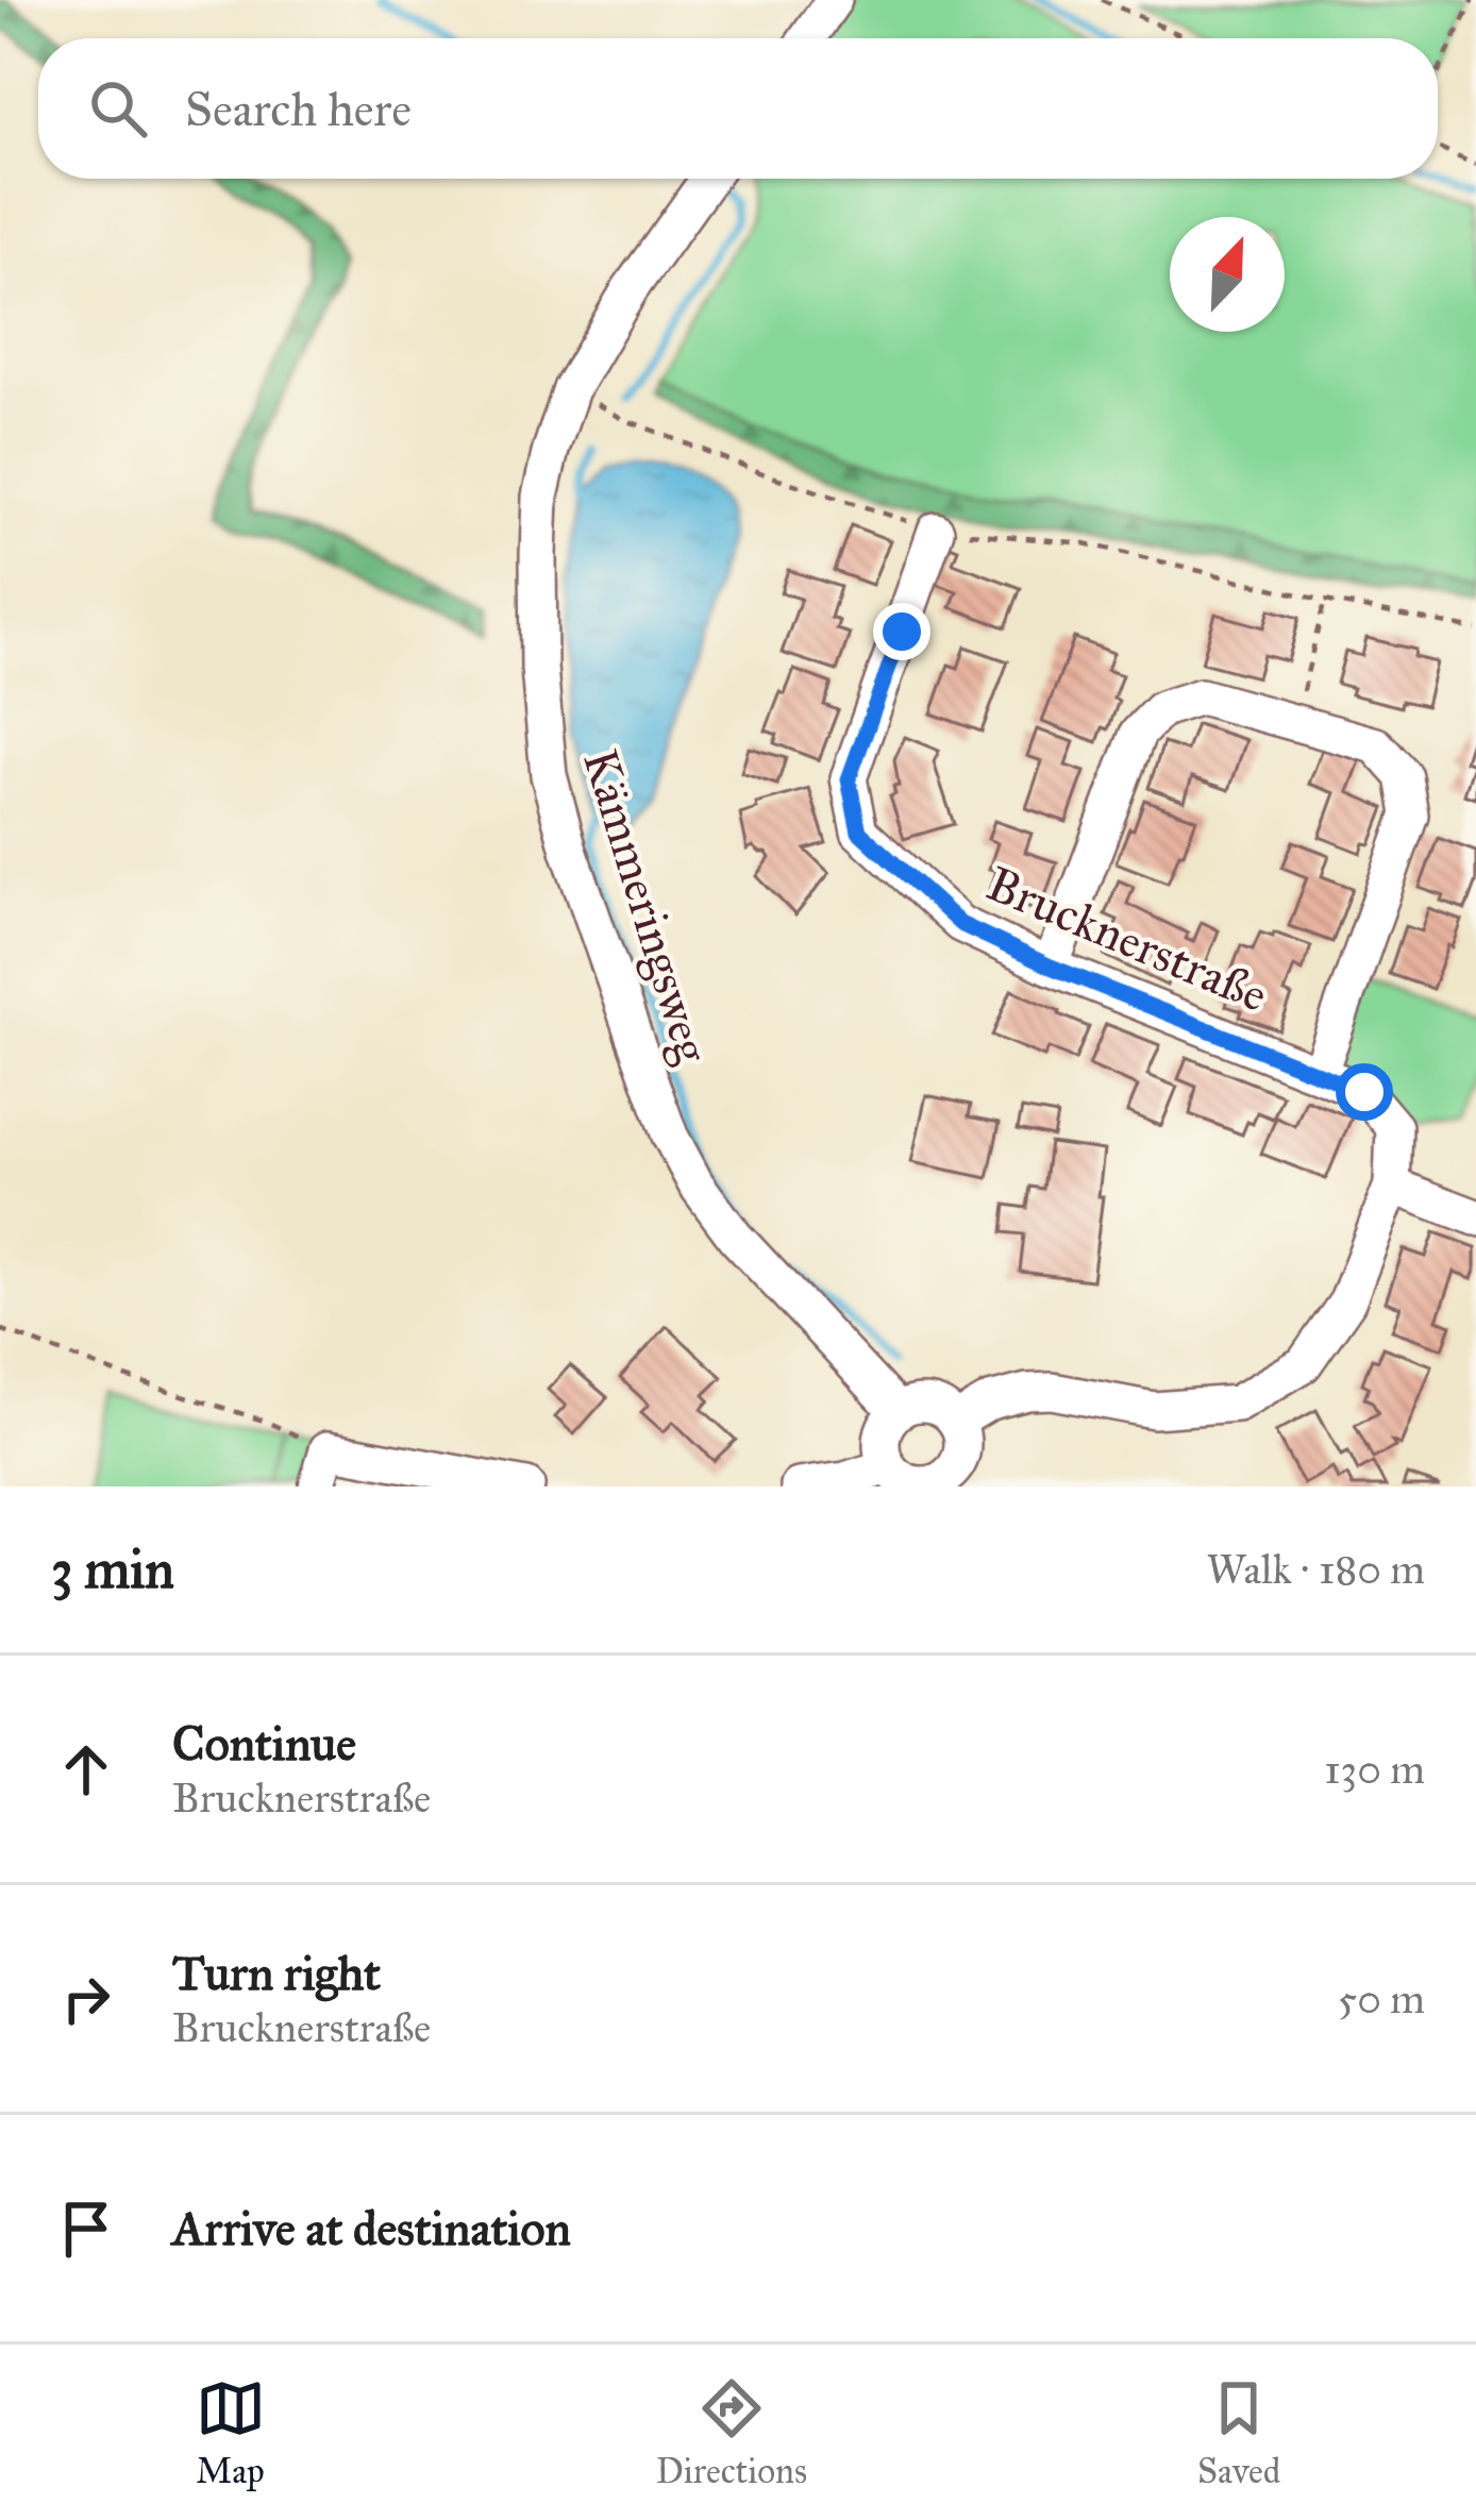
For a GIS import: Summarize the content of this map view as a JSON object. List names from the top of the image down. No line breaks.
{"streets":{"street":["Kämmeringsweg","Brucknerstraße"]},"north":"top right","page":{"search":"Search here","heading":["3 min","Walk · 180 m"],"list":[["Continue","Brucknerstraße","130 m"],["Turn right","Brucknerstraße","50 m"],"Arrive at destination"],"nav":["Map","Directions","Saved"]}}
